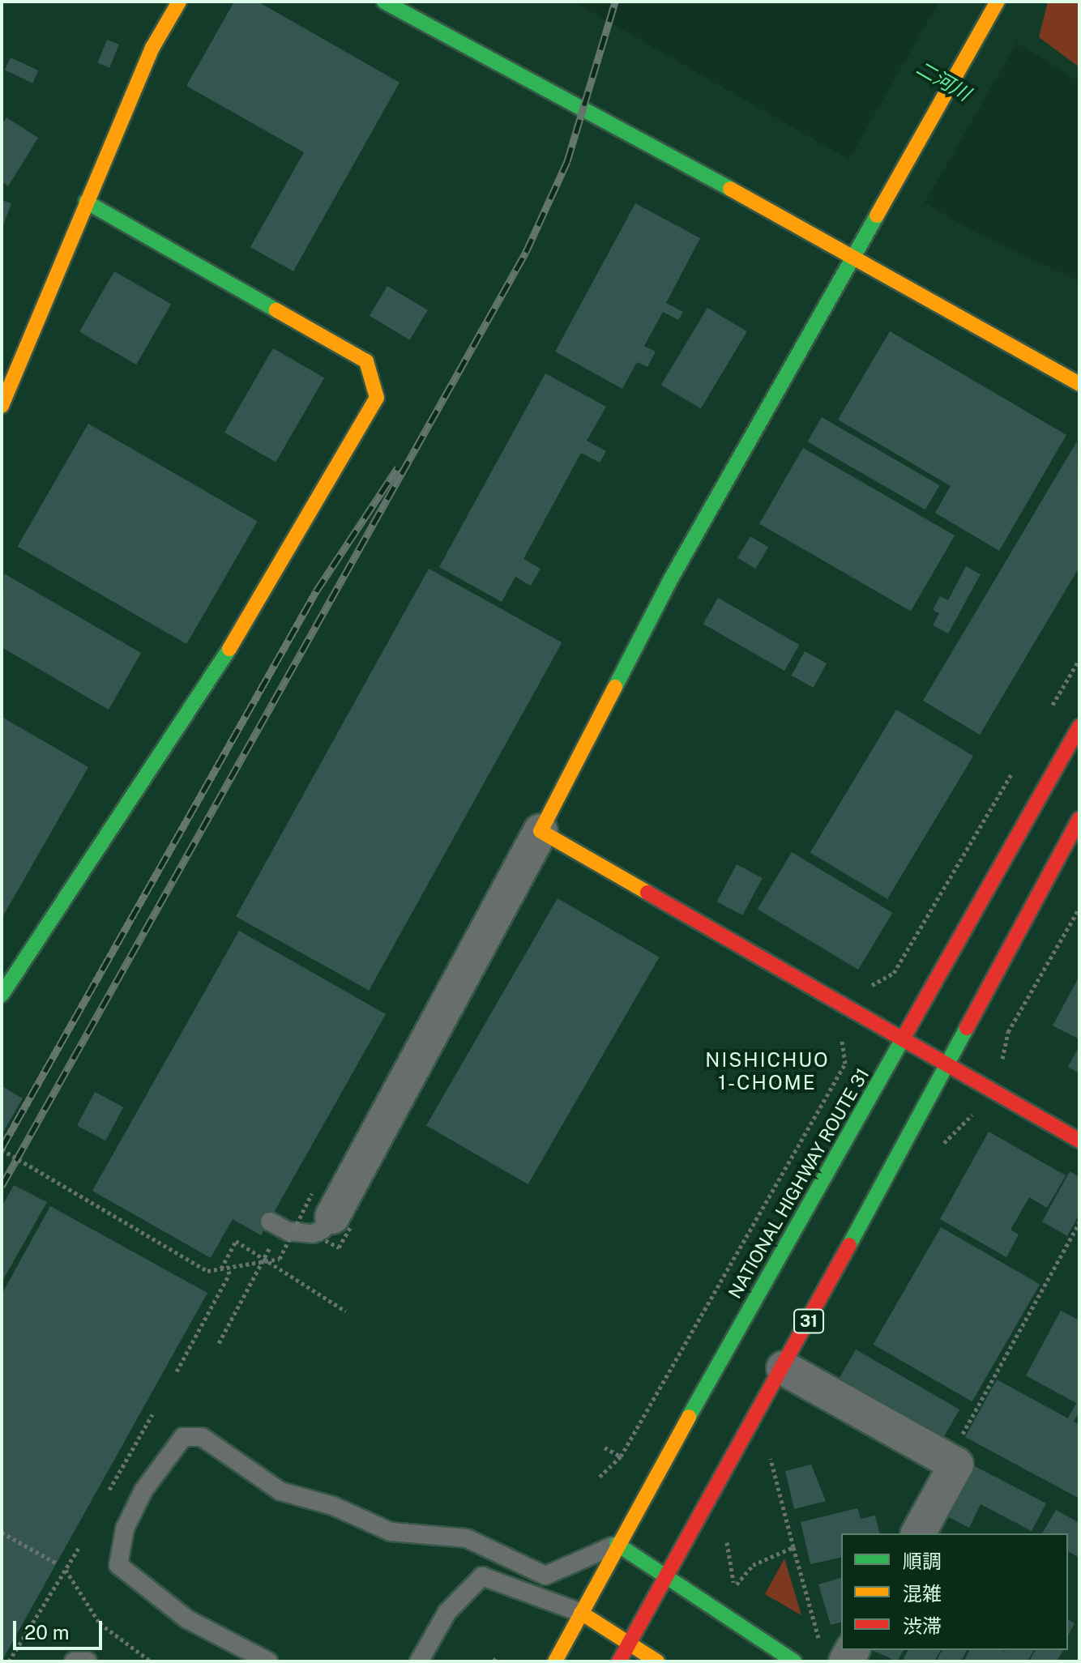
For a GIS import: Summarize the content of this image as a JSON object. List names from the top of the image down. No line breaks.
{"streets":{"main road":["NATIONAL HIGHWAY ROUTE 31","31"]},"districts":["NISHICHUO 1-CHOME"],"water":["二河川"],"legend":["順調","混雑","渋滞"],"scale_bar":"20 m"}
